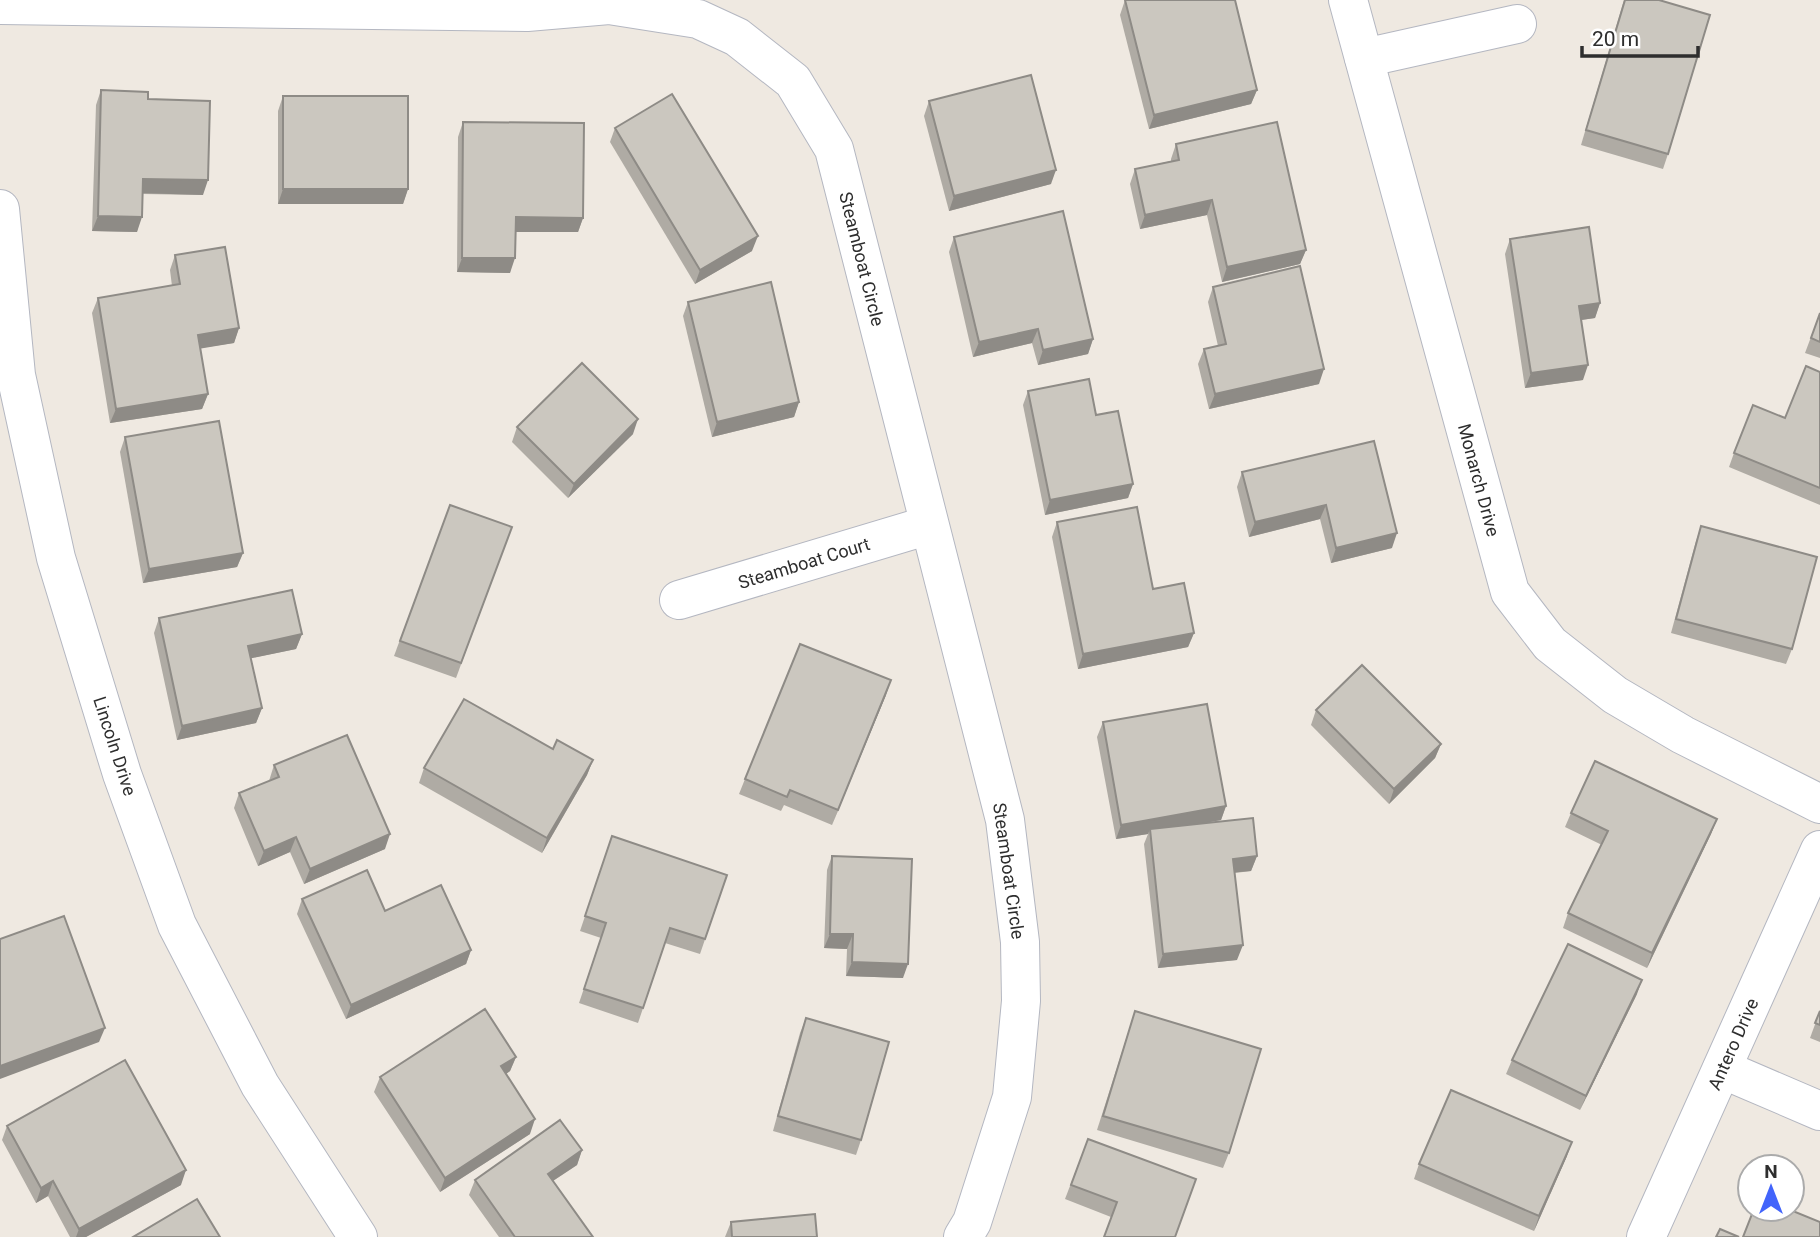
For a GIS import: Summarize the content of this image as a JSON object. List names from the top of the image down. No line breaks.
{"streets":{"street":["Steamboat Circle","Monarch Drive","Steamboat Court","Lincoln Drive","Antero Drive"]},"crossings":[["Steamboat Circle","Steamboat Court"]],"scale_bar":"20 m","north":"top"}
